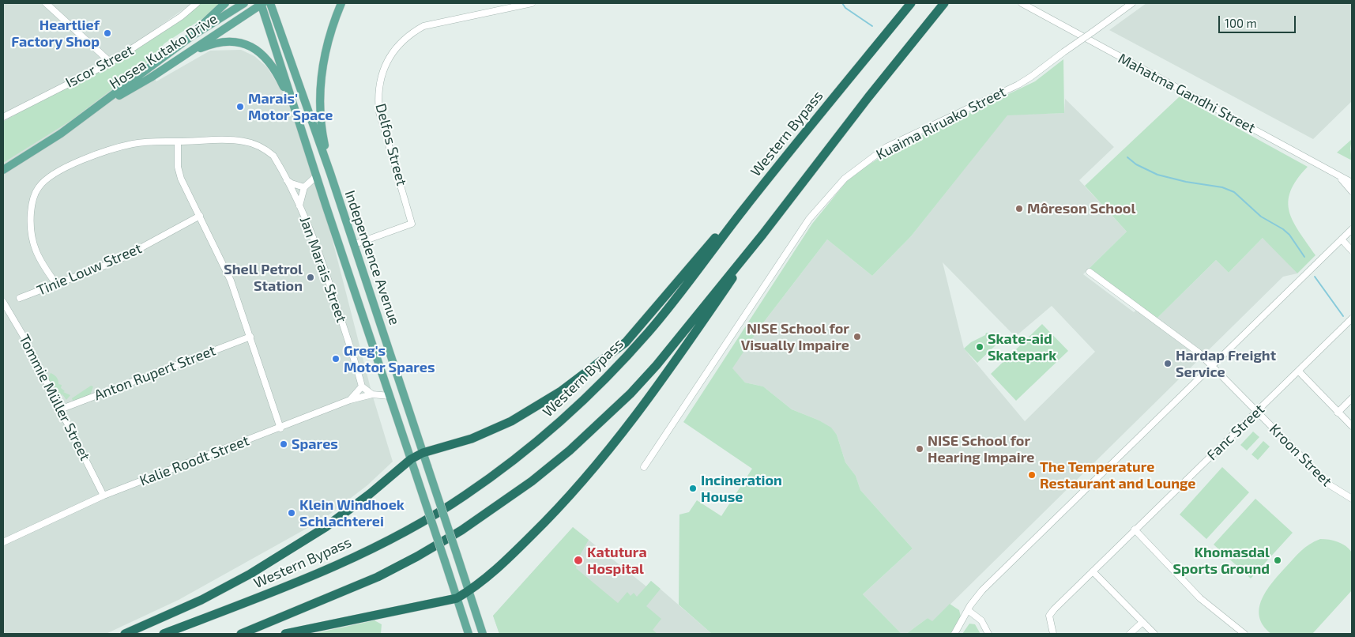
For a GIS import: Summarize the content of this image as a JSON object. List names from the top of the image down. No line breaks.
{"streets":{"highway":["Western Bypass"],"main road":["Hosea Kutako Drive","Independence Avenue"],"street":["Iscor Street","Mahatma Gandhi Street","Kuaima Riruako Street","Delfos Street","Tinie Louw Street","Jan Marais Street","Anton Rupert Street","Tommie Müller Street","Fanc Street","Kroon Street","Kalie Roodt Street"]},"crossings":[["Hosea Kutako Drive","Independence Avenue"],["Delfos Street","Independence Avenue"],["Independence Avenue","Kalie Roodt Street"],["Tinie Louw Street","Jan Marais Street"],["Anton Rupert Street","Tommie Müller Street"],["Tommie Müller Street","Kalie Roodt Street"],["Fanc Street","Kroon Street"]],"places":["Heartlief Factory Shop","Marais' Motor Space","Môreson School","Shell Petrol Station","NISE School for Visually Impaire","Skate-aid Skatepark","Greg's Motor Spares","Hardap Freight Service","Spares","NISE School for Hearing Impaire","The Temperature Restaurant and Lounge","Incineration House","Klein Windhoek Schlachterei","Katutura Hospital","Khomasdal Sports Ground"],"scale_bar":"100 m"}
